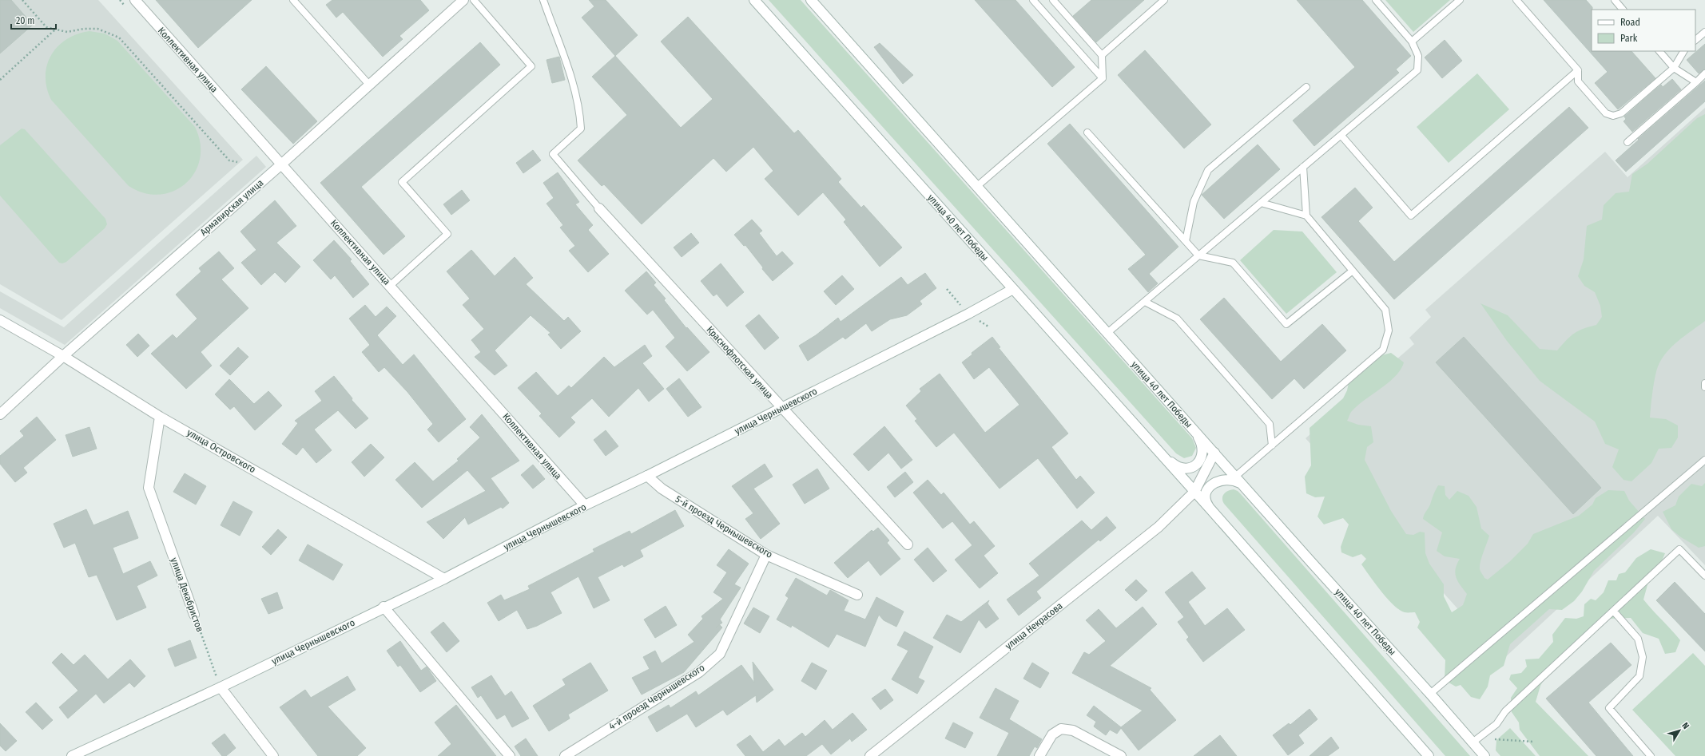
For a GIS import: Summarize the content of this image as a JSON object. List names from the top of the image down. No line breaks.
{"streets":{"street":["Коллективная улица","Армавирская улица","улица 40 лет Победы","Краснофлотская улица","улица Чернышевского","улица Островского","5-й проезд Чернышевского","улица Декабристов","улица Некрасова","4-й проезд Чернышевского"]},"crossings":[["Коллективная улица","Армавирская улица"],["Коллективная улица","улица Чернышевского"],["Армавирская улица","улица Островского"],["улица 40 лет Победы","улица Чернышевского"],["улица 40 лет Победы","улица Некрасова"],["Краснофлотская улица","улица Чернышевского"],["улица Чернышевского","улица Островского"],["улица Чернышевского","5-й проезд Чернышевского"],["улица Чернышевского","улица Декабристов"],["улица Островского","улица Декабристов"],["5-й проезд Чернышевского","4-й проезд Чернышевского"]],"legend":["Road","Park"],"scale_bar":"20 m","north":"top right"}
